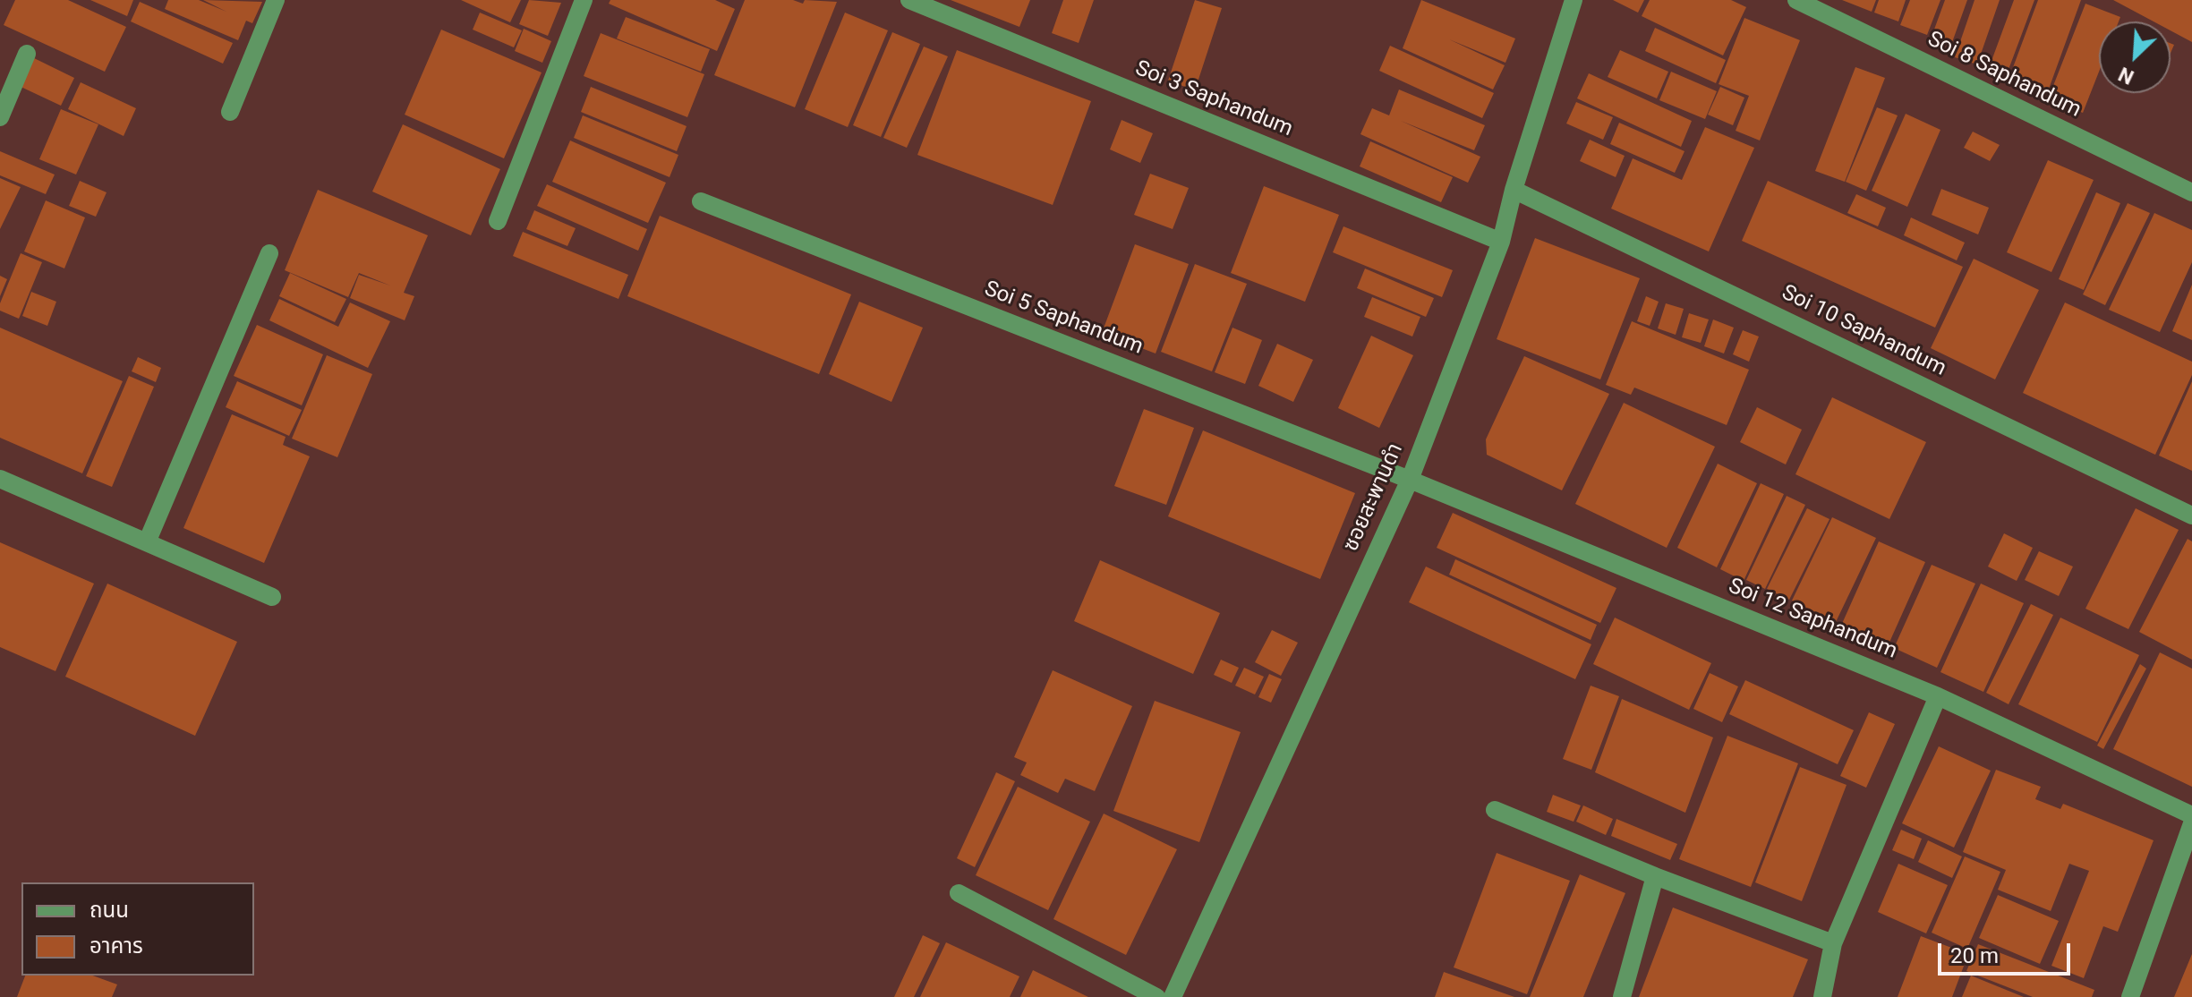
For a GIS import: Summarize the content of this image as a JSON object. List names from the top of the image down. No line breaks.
{"streets":{"street":["Soi 8 Saphandum","Soi 3 Saphandum","Soi 5 Saphandum","Soi 10 Saphandum","ซอยสะพานดำ","Soi 12 Saphandum"]},"crossings":[["Soi 3 Saphandum","ซอยสะพานดำ"],["Soi 5 Saphandum","ซอยสะพานดำ"],["Soi 5 Saphandum","Soi 12 Saphandum"],["Soi 10 Saphandum","ซอยสะพานดำ"],["ซอยสะพานดำ","Soi 12 Saphandum"]],"legend":["ถนน","อาคาร"],"scale_bar":"20 m","north":"bottom left"}
